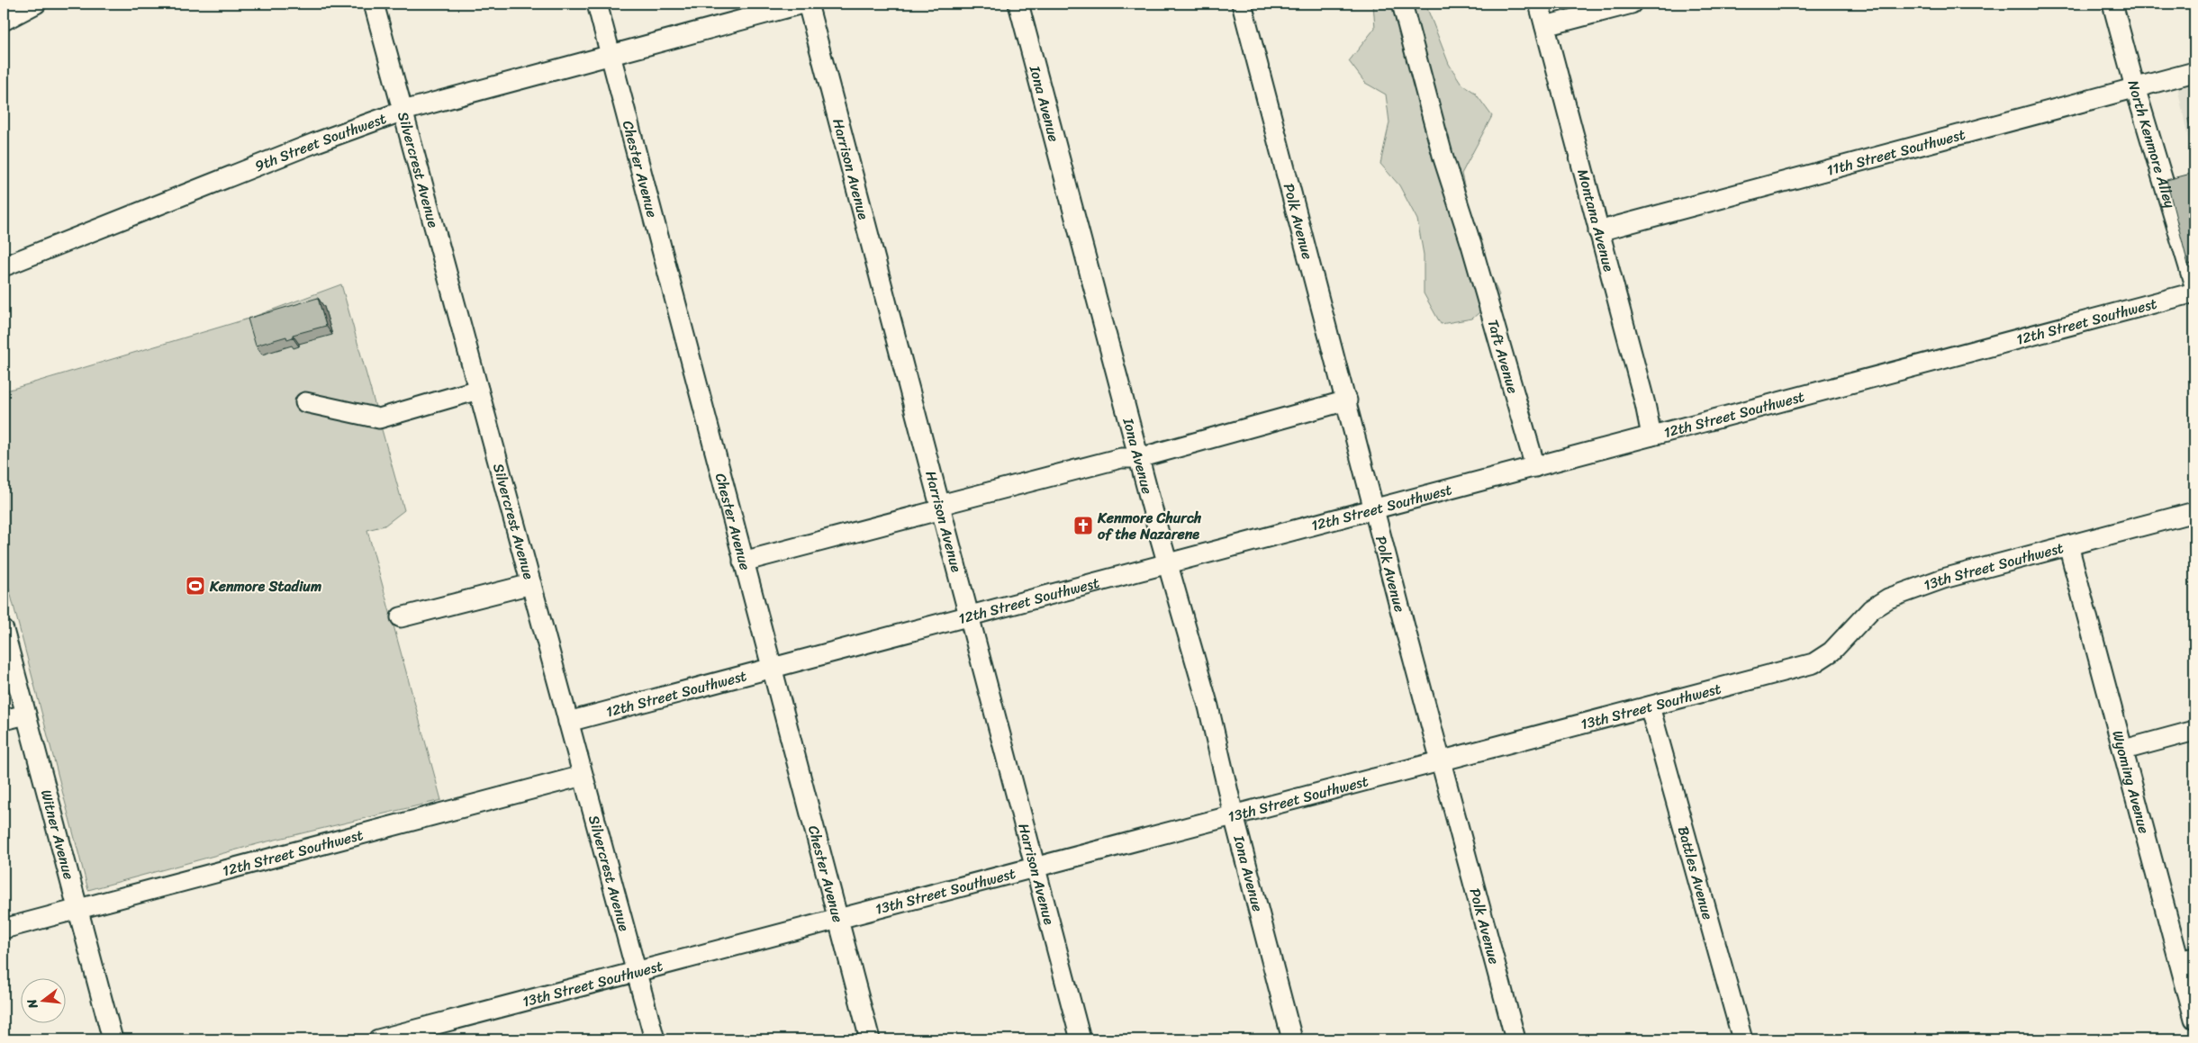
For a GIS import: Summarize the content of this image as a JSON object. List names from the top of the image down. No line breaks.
{"streets":{"street":["Iona Avenue","9th Street Southwest","North Kenmore Alley","11th Street Southwest","Chester Avenue","Harrison Avenue","Silvercrest Avenue","Montana Avenue","Polk Avenue","12th Street Southwest","Taft Avenue","13th Street Southwest","Wyoming Avenue","Witner Avenue","Battles Avenue"]},"crossings":[["Iona Avenue","12th Street Southwest"],["Iona Avenue","13th Street Southwest"],["9th Street Southwest","Chester Avenue"],["9th Street Southwest","Silvercrest Avenue"],["North Kenmore Alley","11th Street Southwest"],["11th Street Southwest","Montana Avenue"],["Chester Avenue","12th Street Southwest"],["Chester Avenue","13th Street Southwest"],["Harrison Avenue","12th Street Southwest"],["Harrison Avenue","13th Street Southwest"],["Silvercrest Avenue","12th Street Southwest"],["Silvercrest Avenue","13th Street Southwest"],["Montana Avenue","12th Street Southwest"],["Polk Avenue","12th Street Southwest"],["Polk Avenue","13th Street Southwest"],["12th Street Southwest","Taft Avenue"],["12th Street Southwest","Witner Avenue"],["13th Street Southwest","Wyoming Avenue"],["13th Street Southwest","Battles Avenue"]],"places":{"church":["Kenmore Church of the Nazarene"],"sports":["Kenmore Stadium"]},"north":"left"}
